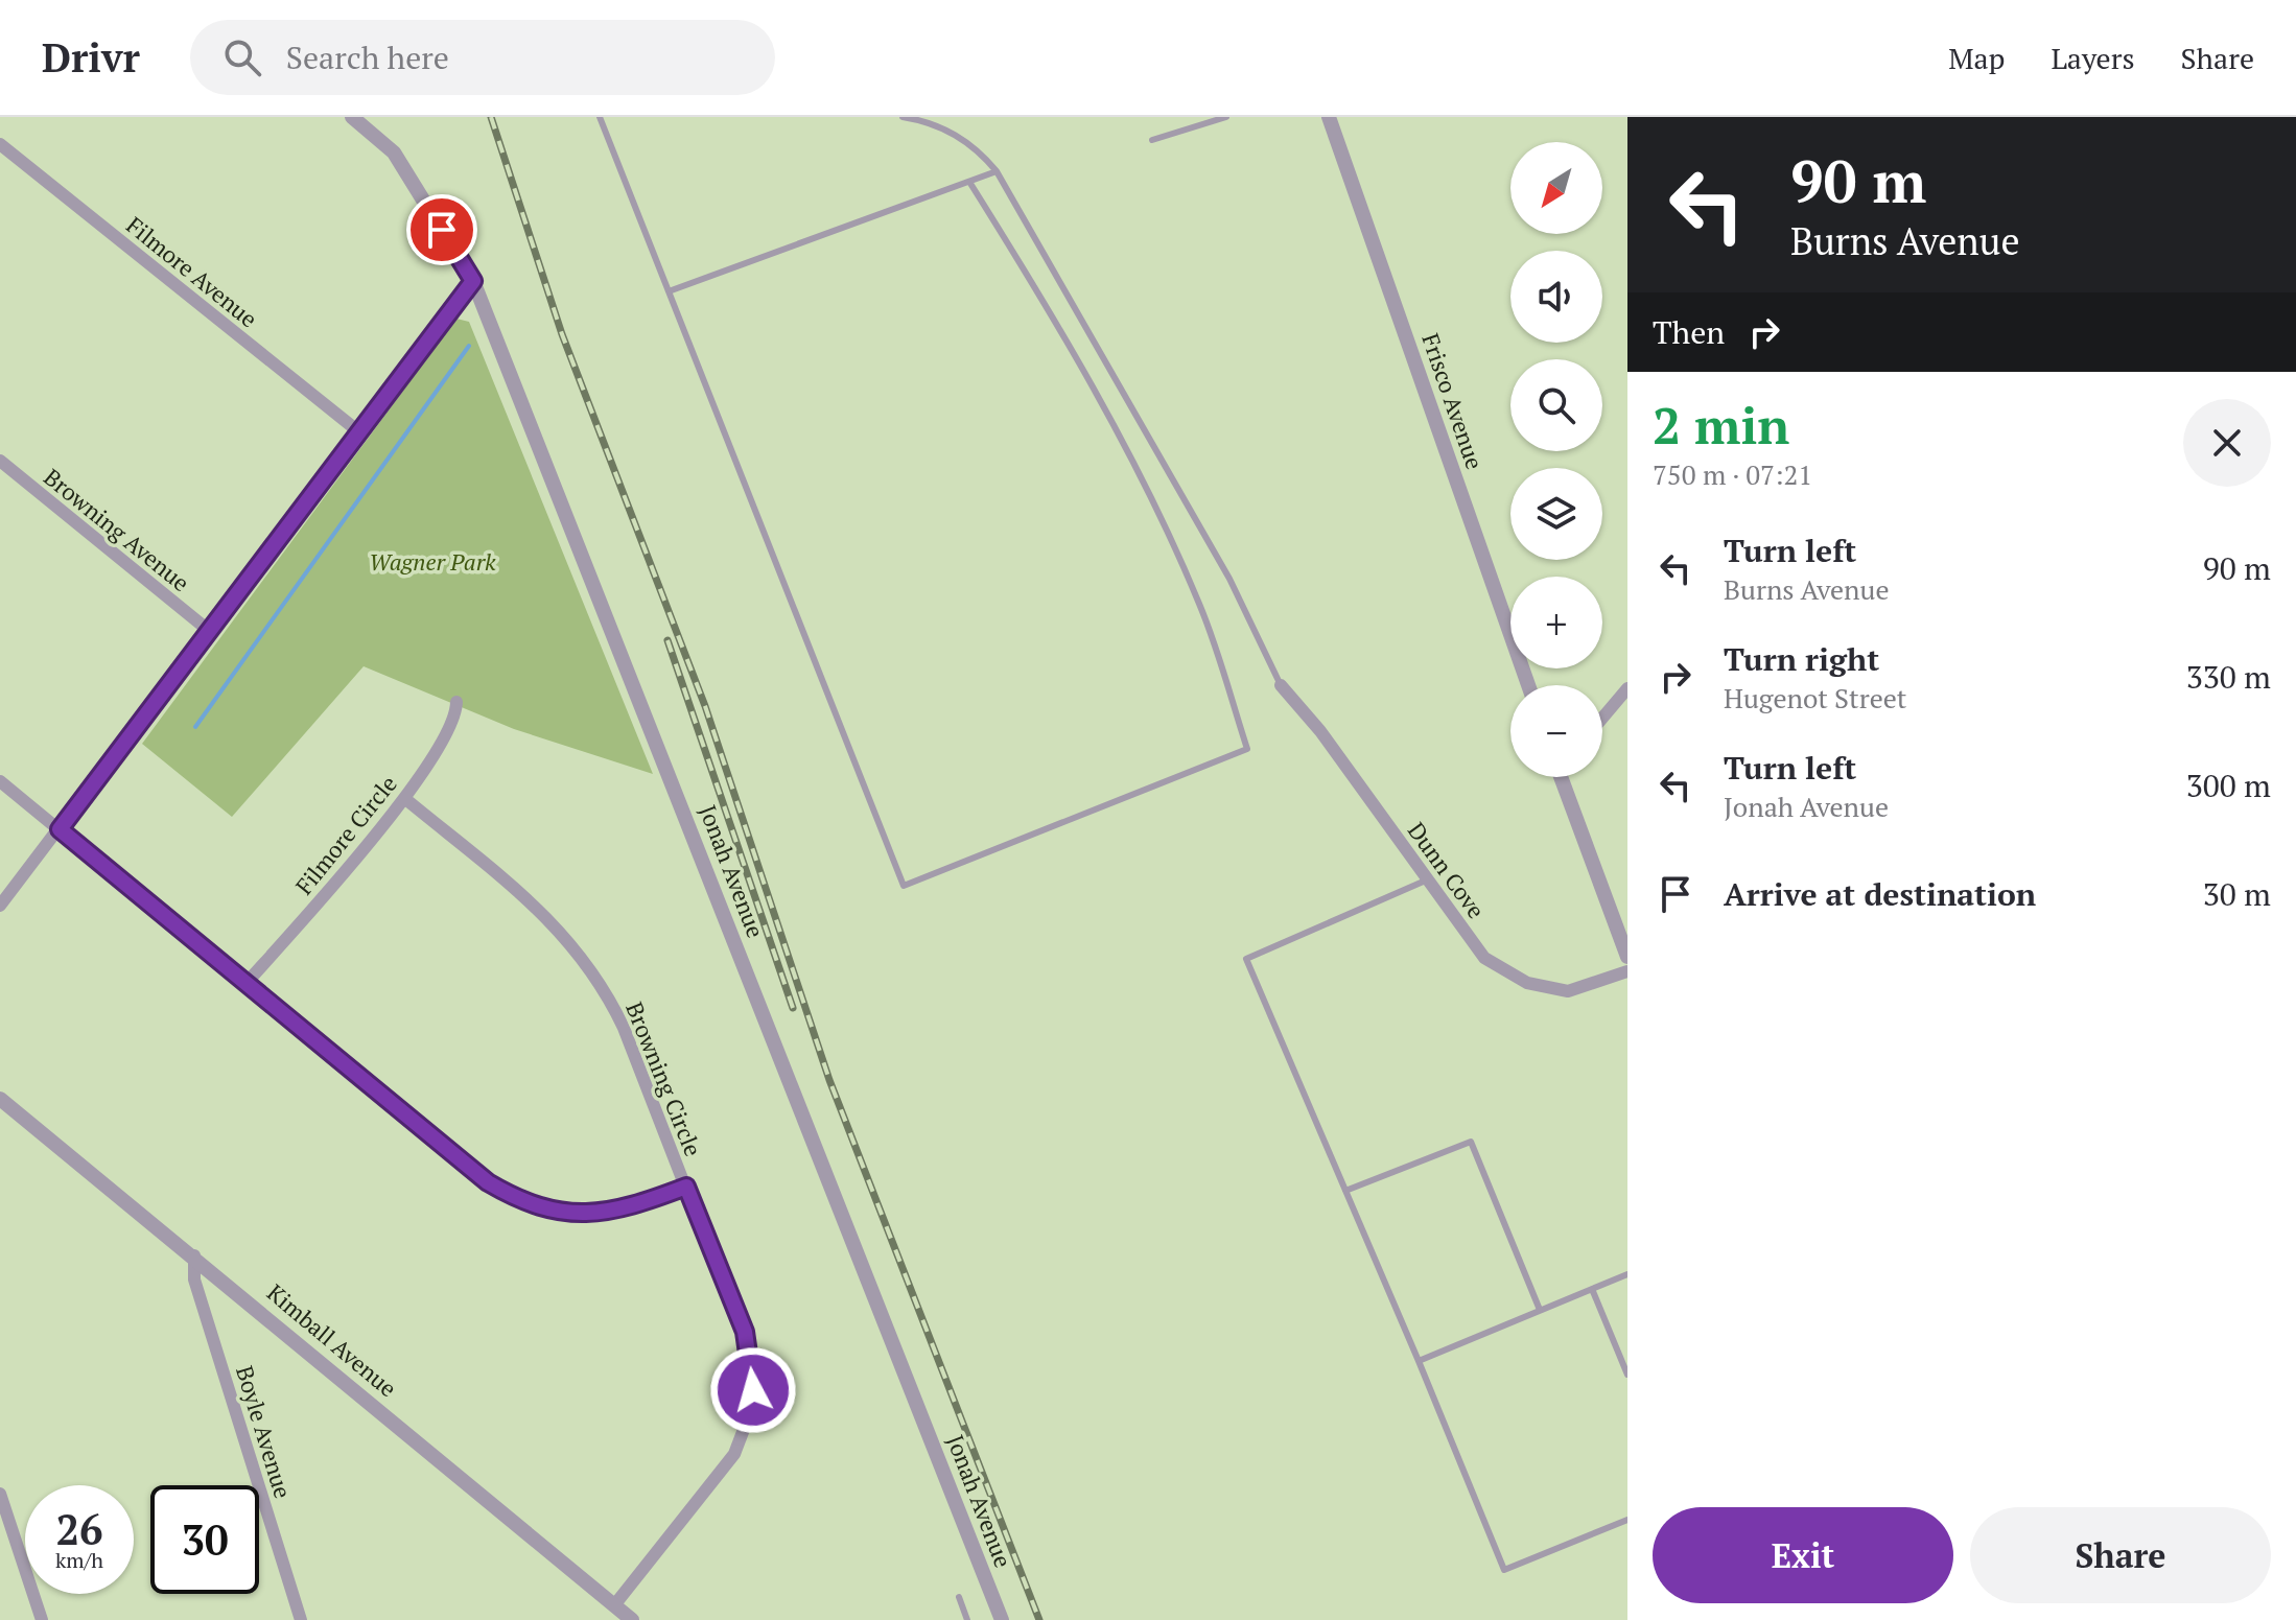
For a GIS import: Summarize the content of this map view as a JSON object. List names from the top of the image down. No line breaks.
{"streets":{"street":["Filmore Avenue","Frisco Avenue","Browning Avenue","Filmore Circle","Dunn Cove","Jonah Avenue","Browning Circle","Kimball Avenue","Boyle Avenue"]},"crossings":[["Filmore Circle","Browning Circle"],["Browning Circle","Kimball Avenue"],["Kimball Avenue","Boyle Avenue"]],"parks":["Wagner Park"],"north":"bottom left","page":{"header":"Drivr","search":"Search here","nav":["Map","Layers","Share"],"turn":["90 m","Burns Avenue"],"map_buttons":["+","−"],"then":"Then","heading":["2 min","750 m · 07:21"],"list":[{"name":"Turn left","note":"Burns Avenue","value":"90 m"},{"name":"Turn right","note":"Hugenot Street","value":"330 m"},{"name":"Turn left","note":"Jonah Avenue","value":"300 m"},{"name":"Arrive at destination","value":"30 m"}],"speed":"26 km/h","limit":"30","buttons":["Exit","Share"]}}
